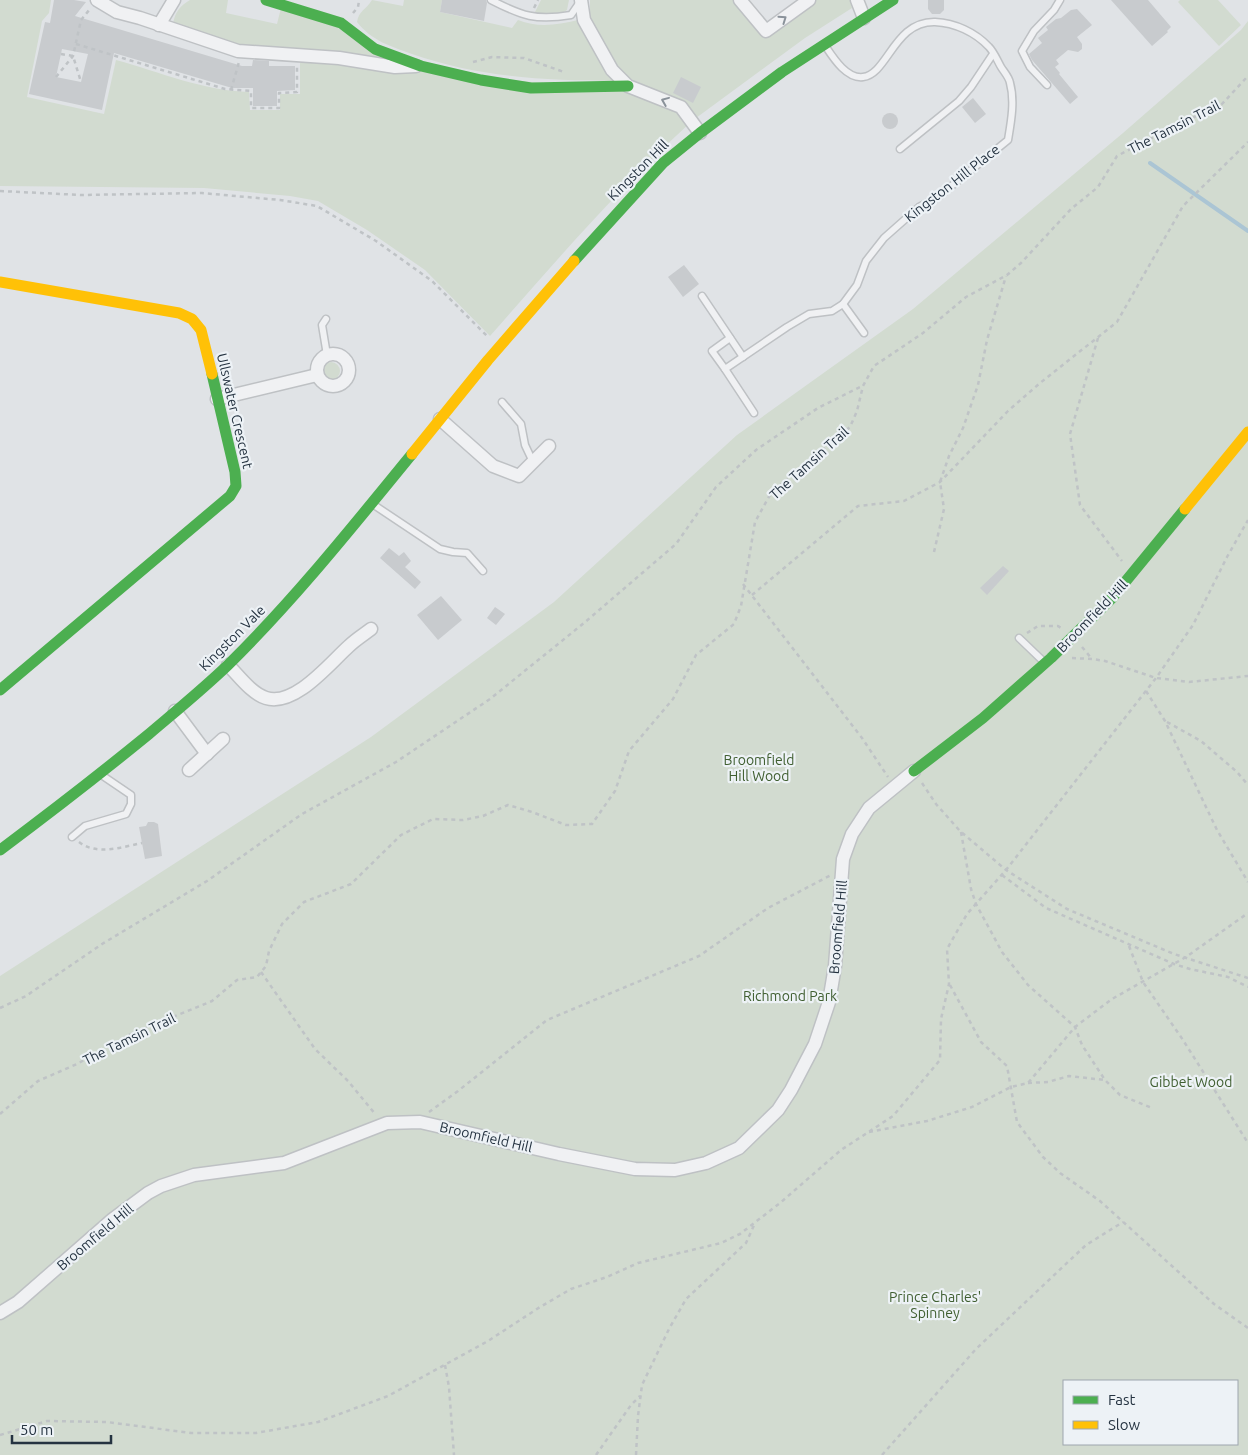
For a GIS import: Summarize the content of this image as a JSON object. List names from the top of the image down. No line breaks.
{"streets":{"street":["Kingston Hill","Ullswater Crescent","Broomfield Hill","Kingston Vale"],"lane":["Kingston Hill Place"],"path":["The Tamsin Trail"]},"crossings":[["Kingston Hill","Kingston Hill Place"],["Kingston Hill","Kingston Vale"]],"parks":["Broomfield Hill Wood","Richmond Park","Gibbet Wood","Prince Charles' Spinney"],"legend":["Fast","Slow"],"scale_bar":"50 m"}
